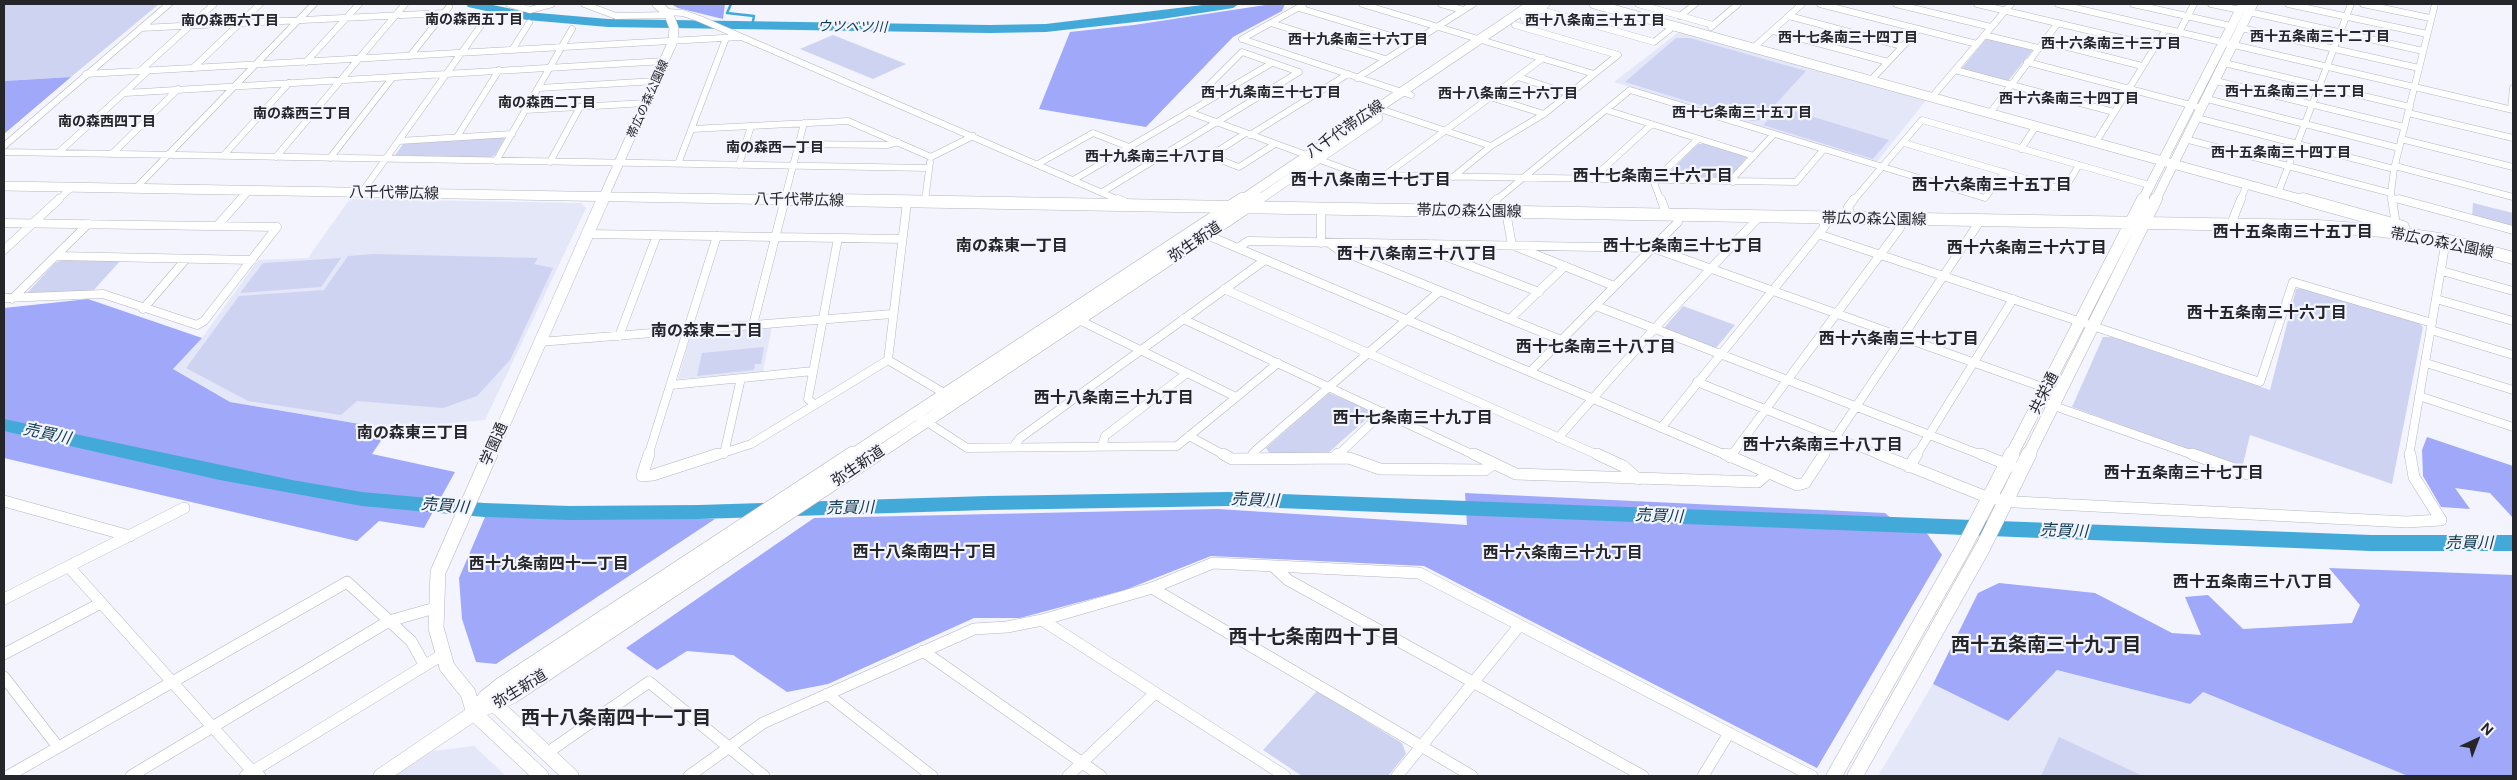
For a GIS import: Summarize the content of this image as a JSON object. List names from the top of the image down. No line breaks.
{"streets":{"street":["帯広の森公園線","八千代帯広線","弥生新道","共栄通","学園通"]},"crossings":[["帯広の森公園線","八千代帯広線"],["帯広の森公園線","弥生新道"],["帯広の森公園線","共栄通"],["帯広の森公園線","学園通"],["八千代帯広線","弥生新道"],["八千代帯広線","学園通"],["弥生新道","学園通"]],"districts":["南の森西五丁目","南の森西六丁目","西十八条南三十五丁目","西十五条南三十二丁目","西十七条南三十四丁目","西十九条南三十六丁目","西十六条南三十三丁目","西十五条南三十三丁目","西十九条南三十七丁目","西十八条南三十六丁目","西十六条南三十四丁目","南の森西二丁目","西十七条南三十五丁目","南の森西三丁目","南の森西四丁目","南の森西一丁目","西十五条南三十四丁目","西十九条南三十八丁目","西十七条南三十六丁目","西十八条南三十七丁目","西十六条南三十五丁目","西十五条南三十五丁目","南の森東一丁目","西十七条南三十七丁目","西十六条南三十六丁目","西十八条南三十八丁目","西十五条南三十六丁目","南の森東二丁目","西十六条南三十七丁目","西十七条南三十八丁目","西十八条南三十九丁目","西十七条南三十九丁目","南の森東三丁目","西十六条南三十八丁目","西十五条南三十七丁目","西十八条南四十丁目","西十六条南三十九丁目","西十九条南四十一丁目","西十五条南三十八丁目","西十七条南四十丁目","西十五条南三十九丁目","西十八条南四十一丁目"],"water":["ウツベツ川","売買川"],"north":"top right"}
